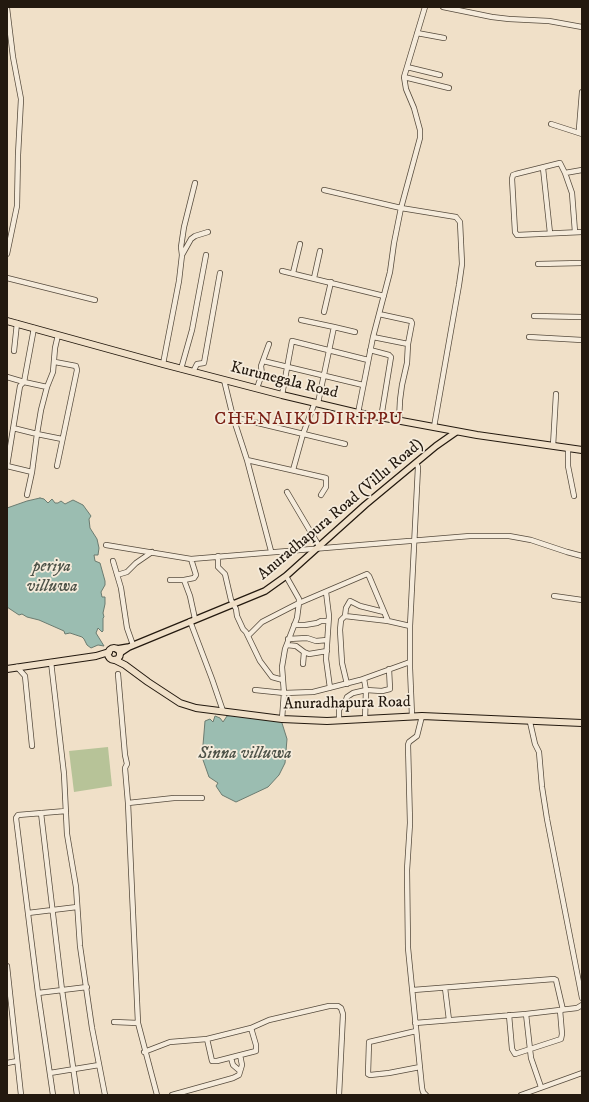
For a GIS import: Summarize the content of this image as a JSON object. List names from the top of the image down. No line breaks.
{"streets":{"highway":["Kurunegala Road","Anuradhapura Road"],"main road":["Anuradhapura Road (Villu Road)"]},"crossings":[["Kurunegala Road","Anuradhapura Road (Villu Road)"],["Anuradhapura Road (Villu Road)","Anuradhapura Road"]],"districts":["CHENAIKUDIRIPPU"],"water":["periya villuwa","Sinna villuwa"]}
